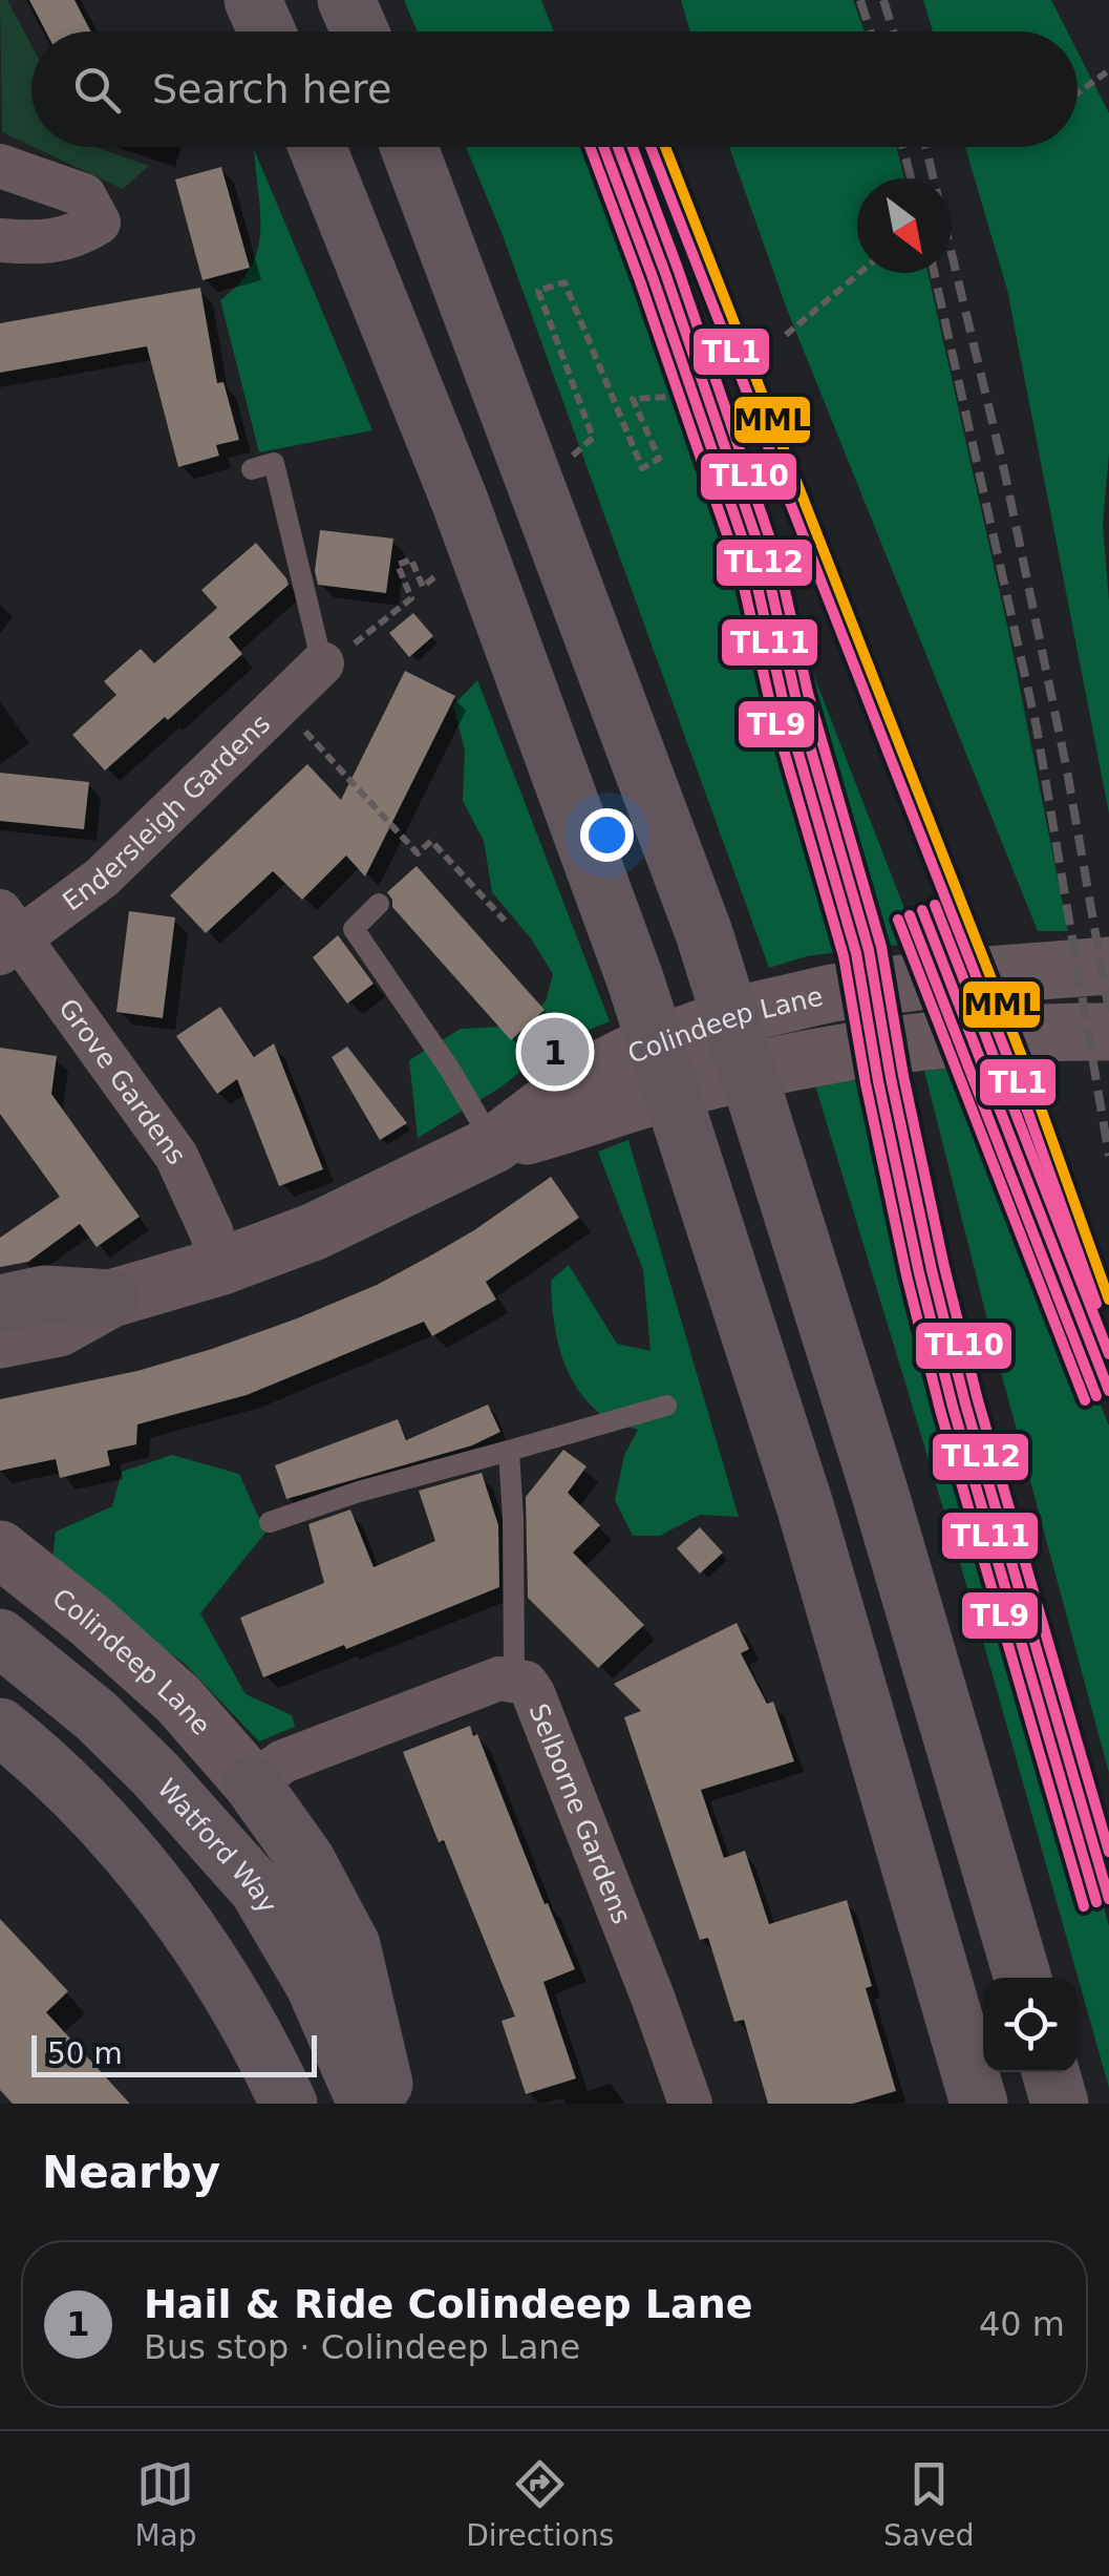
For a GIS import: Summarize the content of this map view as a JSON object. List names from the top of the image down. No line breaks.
{"streets":{"highway":["Watford Way"],"main road":["Colindeep Lane"],"street":["Endersleigh Gardens","Grove Gardens","Selborne Gardens"]},"crossings":[["Endersleigh Gardens","Grove Gardens"],["Colindeep Lane","Grove Gardens"],["Colindeep Lane","Selborne Gardens"]],"lines":["transit line MML","transit line TL12","transit line TL11","transit line TL10","transit line TL9","transit line TL1"],"scale_bar":"50 m","north":"bottom right","page":{"search":"Search here","pins":"1","scale":"50 m","heading":"Nearby","list":[{"mark":"1","name":"Hail & Ride Colindeep Lane","note":"Bus stop · Colindeep Lane","value":"40 m"}],"nav":["Map","Directions","Saved"]}}
